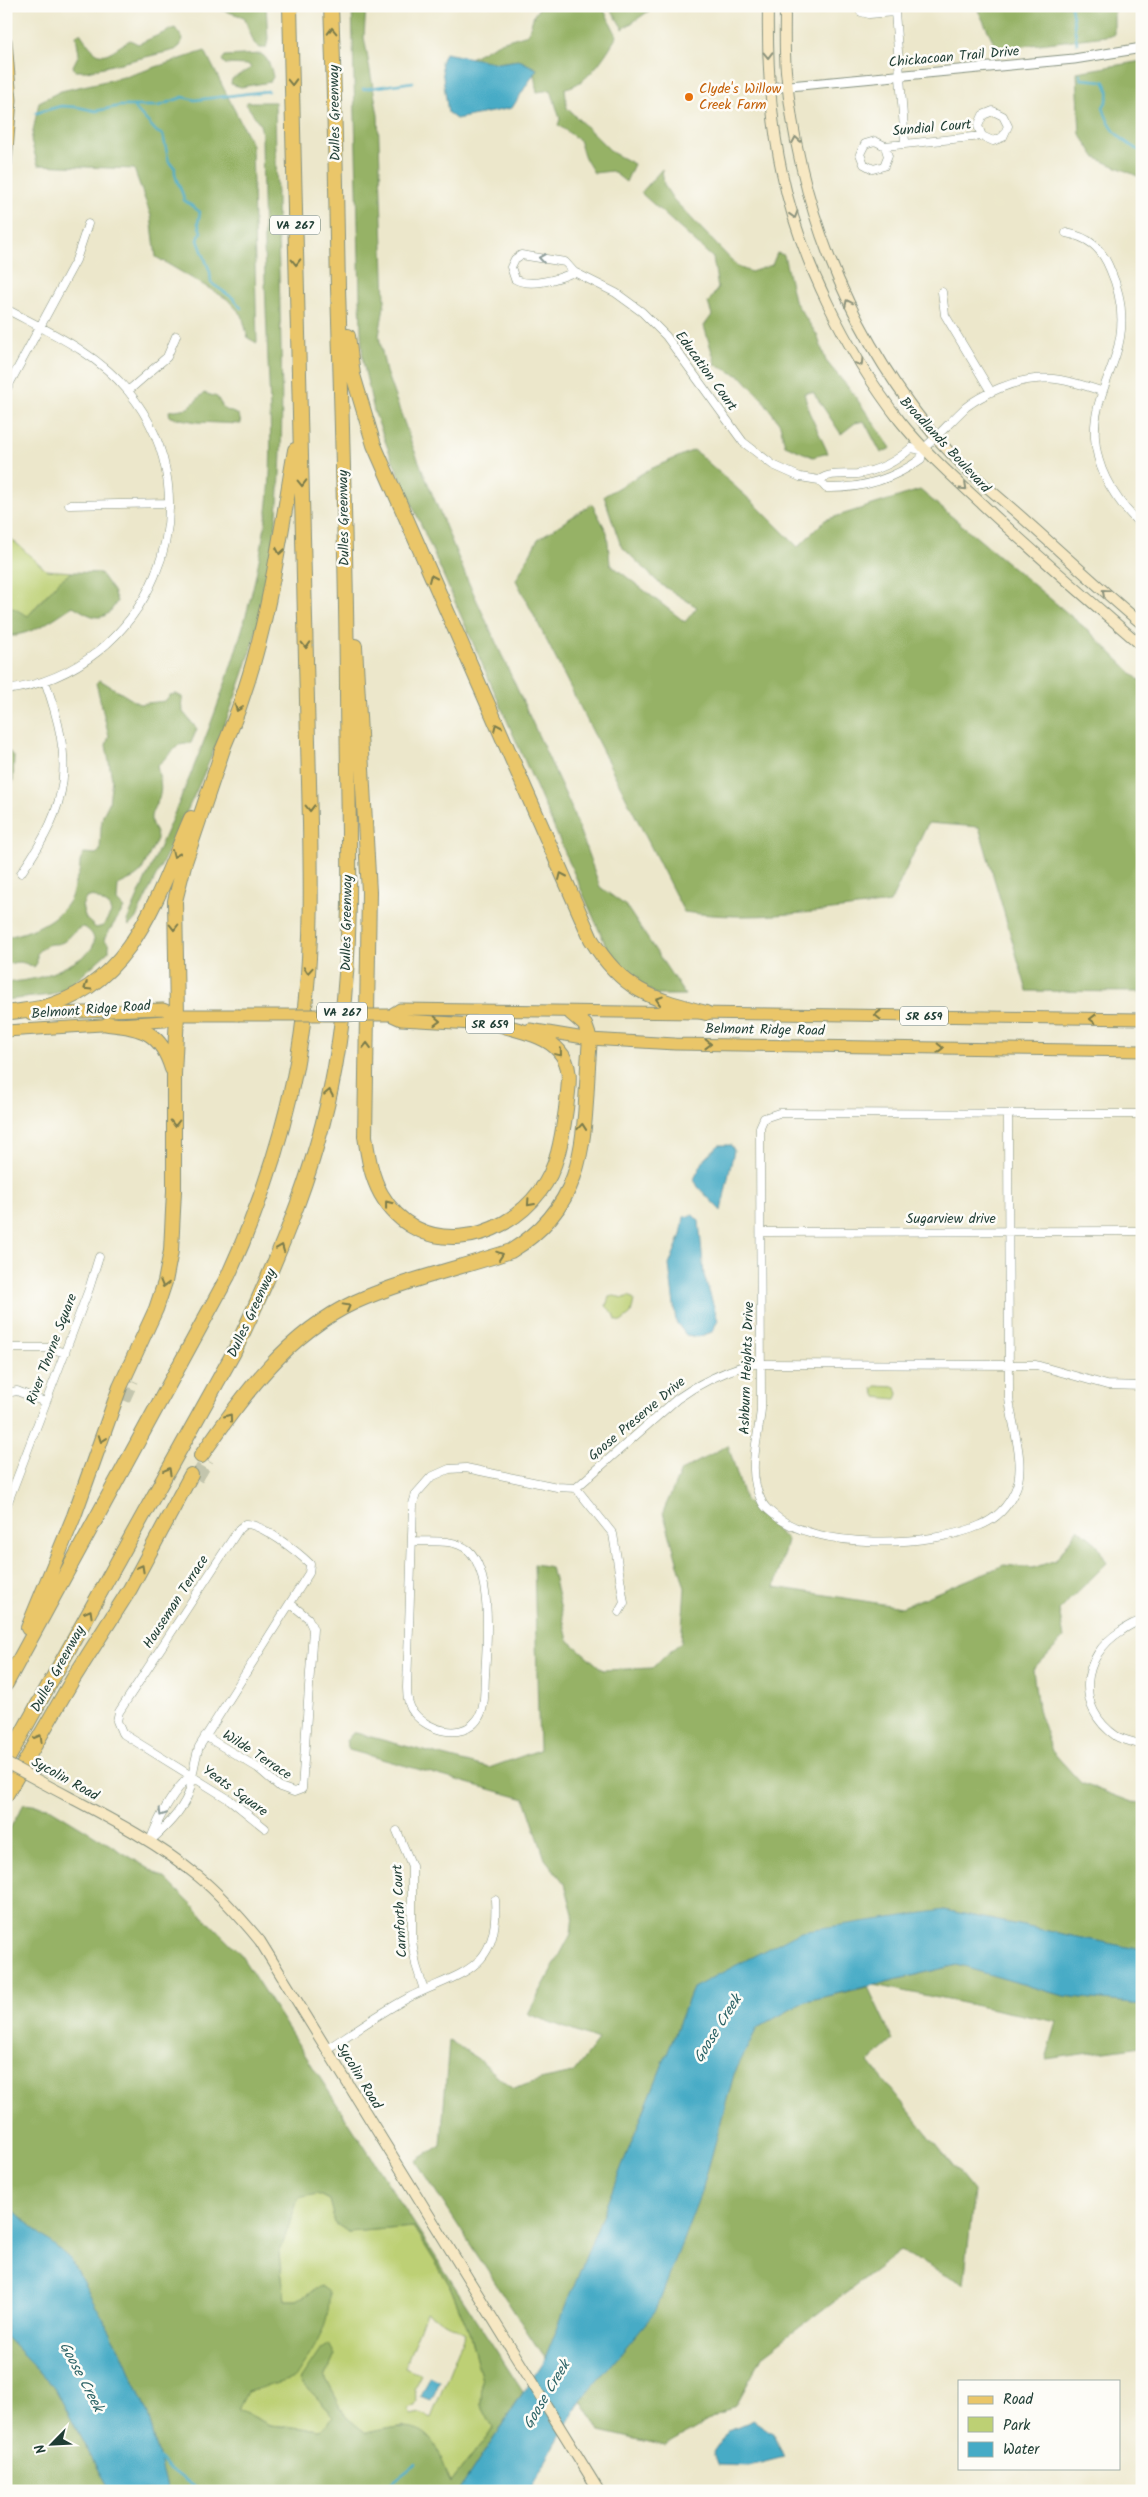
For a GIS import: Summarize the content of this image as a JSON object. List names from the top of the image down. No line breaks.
{"streets":{"highway":["Dulles Greenway","VA 267"],"main road":["Broadlands Boulevard","Belmont Ridge Road","SR 659","Sycolin Road"],"street":["Chickacoan Trail Drive","Sundial Court","Education Court","Sugarview drive","River Thorne Square","Ashburn Heights Drive","Goose Preserve Drive","Houseman Terrace","Wilde Terrace","Yeats Square","Carnforth Court"]},"crossings":[["Chickacoan Trail Drive","Broadlands Boulevard"],["Dulles Greenway","Sycolin Road"],["Education Court","Broadlands Boulevard"],["Sugarview drive","Ashburn Heights Drive"],["Ashburn Heights Drive","Goose Preserve Drive"],["Houseman Terrace","Wilde Terrace"],["Houseman Terrace","Sycolin Road"],["Houseman Terrace","Yeats Square"]],"water":["Goose Creek"],"places":["Clyde's Willow Creek Farm"],"legend":["Road","Park","Water"],"north":"bottom left"}
